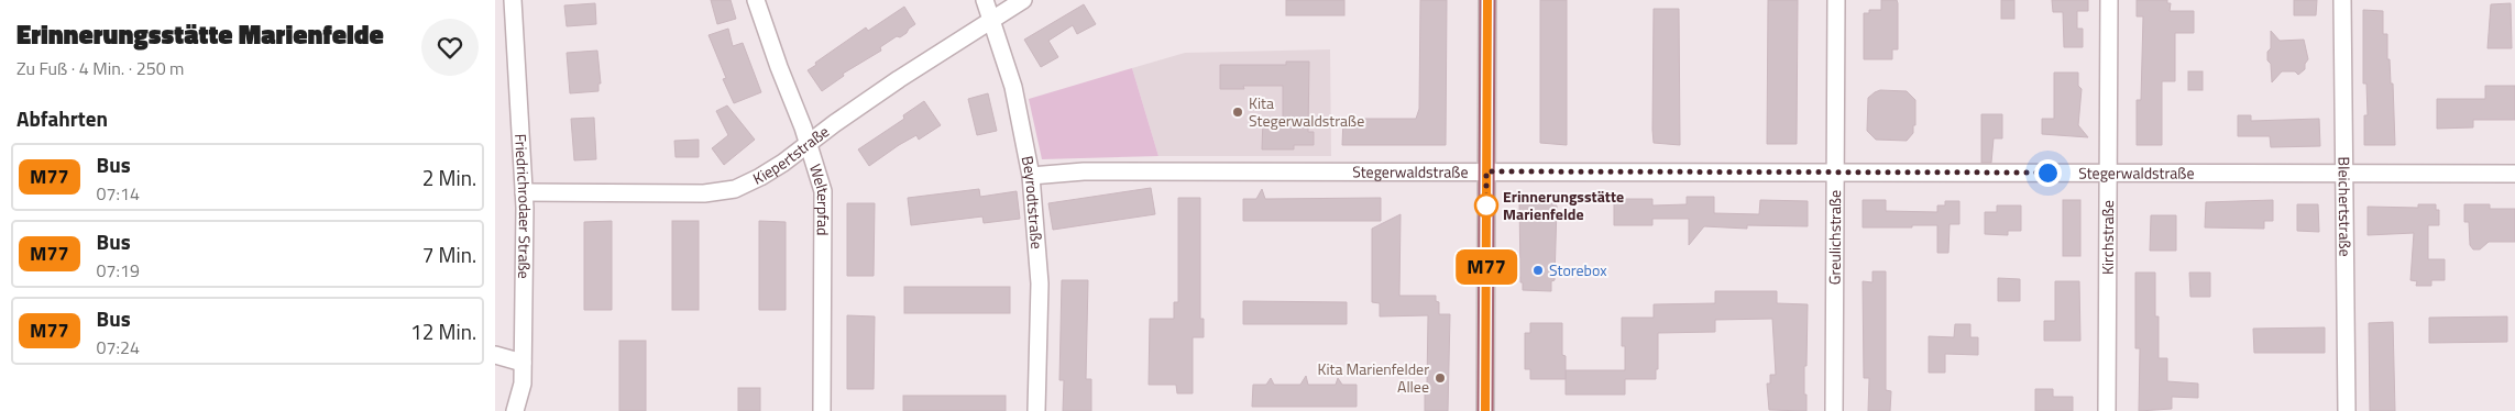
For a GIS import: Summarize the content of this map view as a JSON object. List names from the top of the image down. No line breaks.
{"streets":{"street":["Kiepertstraße","Stegerwaldstraße","Welterpfad","Beyrodtstraße","Friedrichrodaer Straße","Bleichertstraße","Greulichstraße","Kirchstraße"]},"crossings":[["Kiepertstraße","Welterpfad"],["Kiepertstraße","Beyrodtstraße"],["Kiepertstraße","Friedrichrodaer Straße"],["Stegerwaldstraße","Beyrodtstraße"],["Stegerwaldstraße","Bleichertstraße"],["Stegerwaldstraße","Greulichstraße"],["Stegerwaldstraße","Kirchstraße"]],"places":["Kita Stegerwaldstraße","Erinnerungsstätte Marienfelde","Storebox","Kita Marienfelder Allee"],"lines":["bus line M77"],"page":{"heading":[["Erinnerungsstätte Marienfelde","Zu Fuß · 4 Min. · 250 m"],"Abfahrten"],"on_map":"M77","list":[{"mark":"M77","name":"Bus","note":"07:14","value":"2 Min."},{"mark":"M77","name":"Bus","note":"07:19","value":"7 Min."},{"mark":"M77","name":"Bus","note":"07:24","value":"12 Min."}]}}
